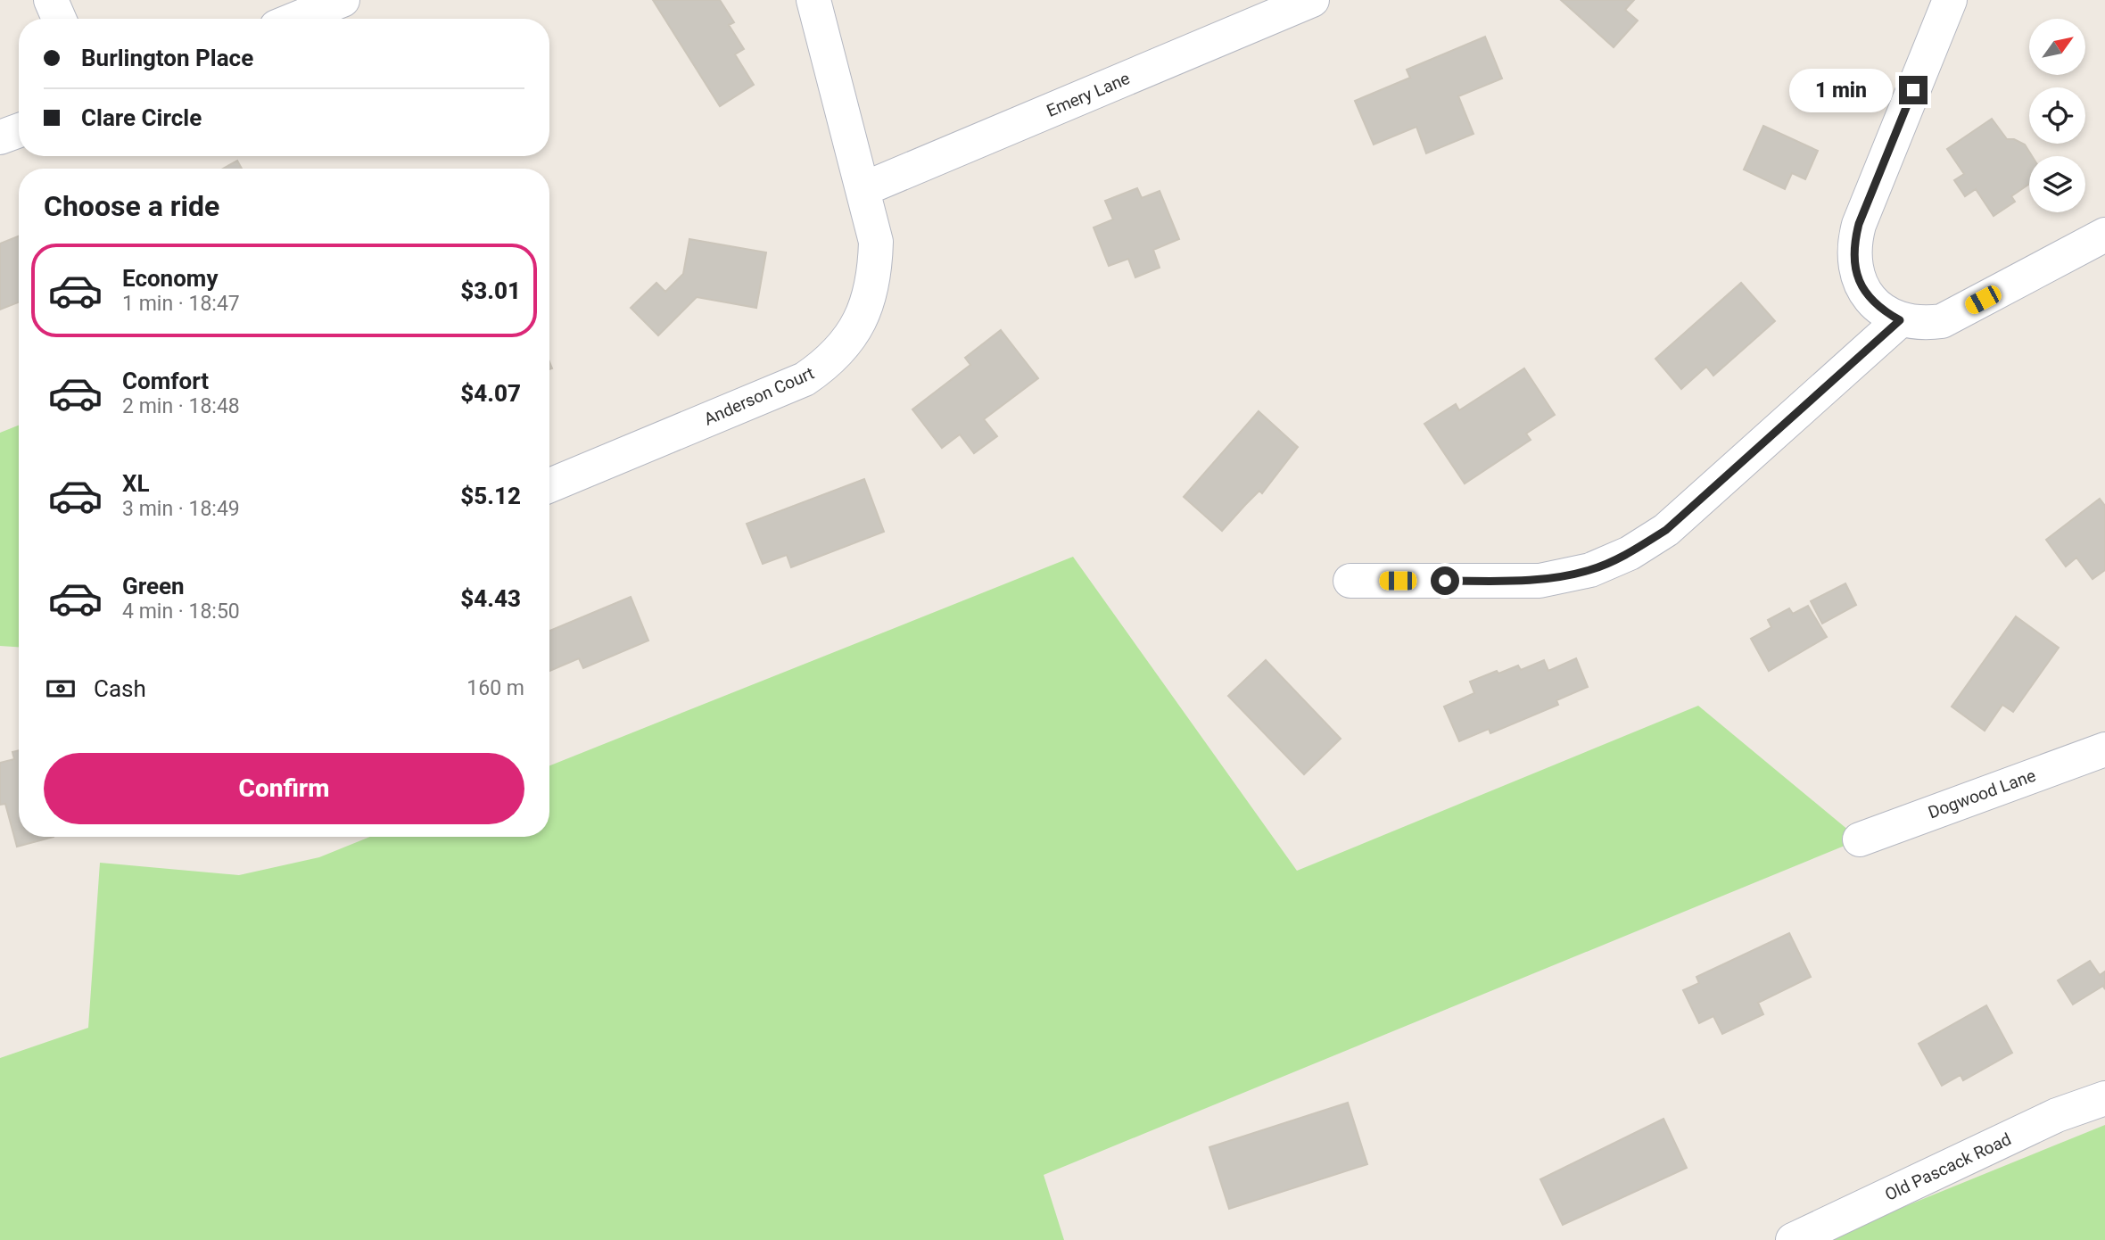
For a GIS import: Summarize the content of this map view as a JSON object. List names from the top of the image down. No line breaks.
{"streets":{"street":["Emery Lane","Anderson Court","Dogwood Lane","Old Pascack Road"]},"crossings":[["Emery Lane","Anderson Court"]],"north":"top right","page":{"banner":["Burlington Place","Clare Circle"],"bubble":"1 min","heading":"Choose a ride","list":[{"name":"Economy","note":"1 min · 18:47","value":"$3.01"},{"name":"Comfort","note":"2 min · 18:48","value":"$4.07"},{"name":"XL","note":"3 min · 18:49","value":"$5.12"},{"name":"Green","note":"4 min · 18:50","value":"$4.43"}],"pay":["Cash","160 m"],"buttons":"Confirm"}}
